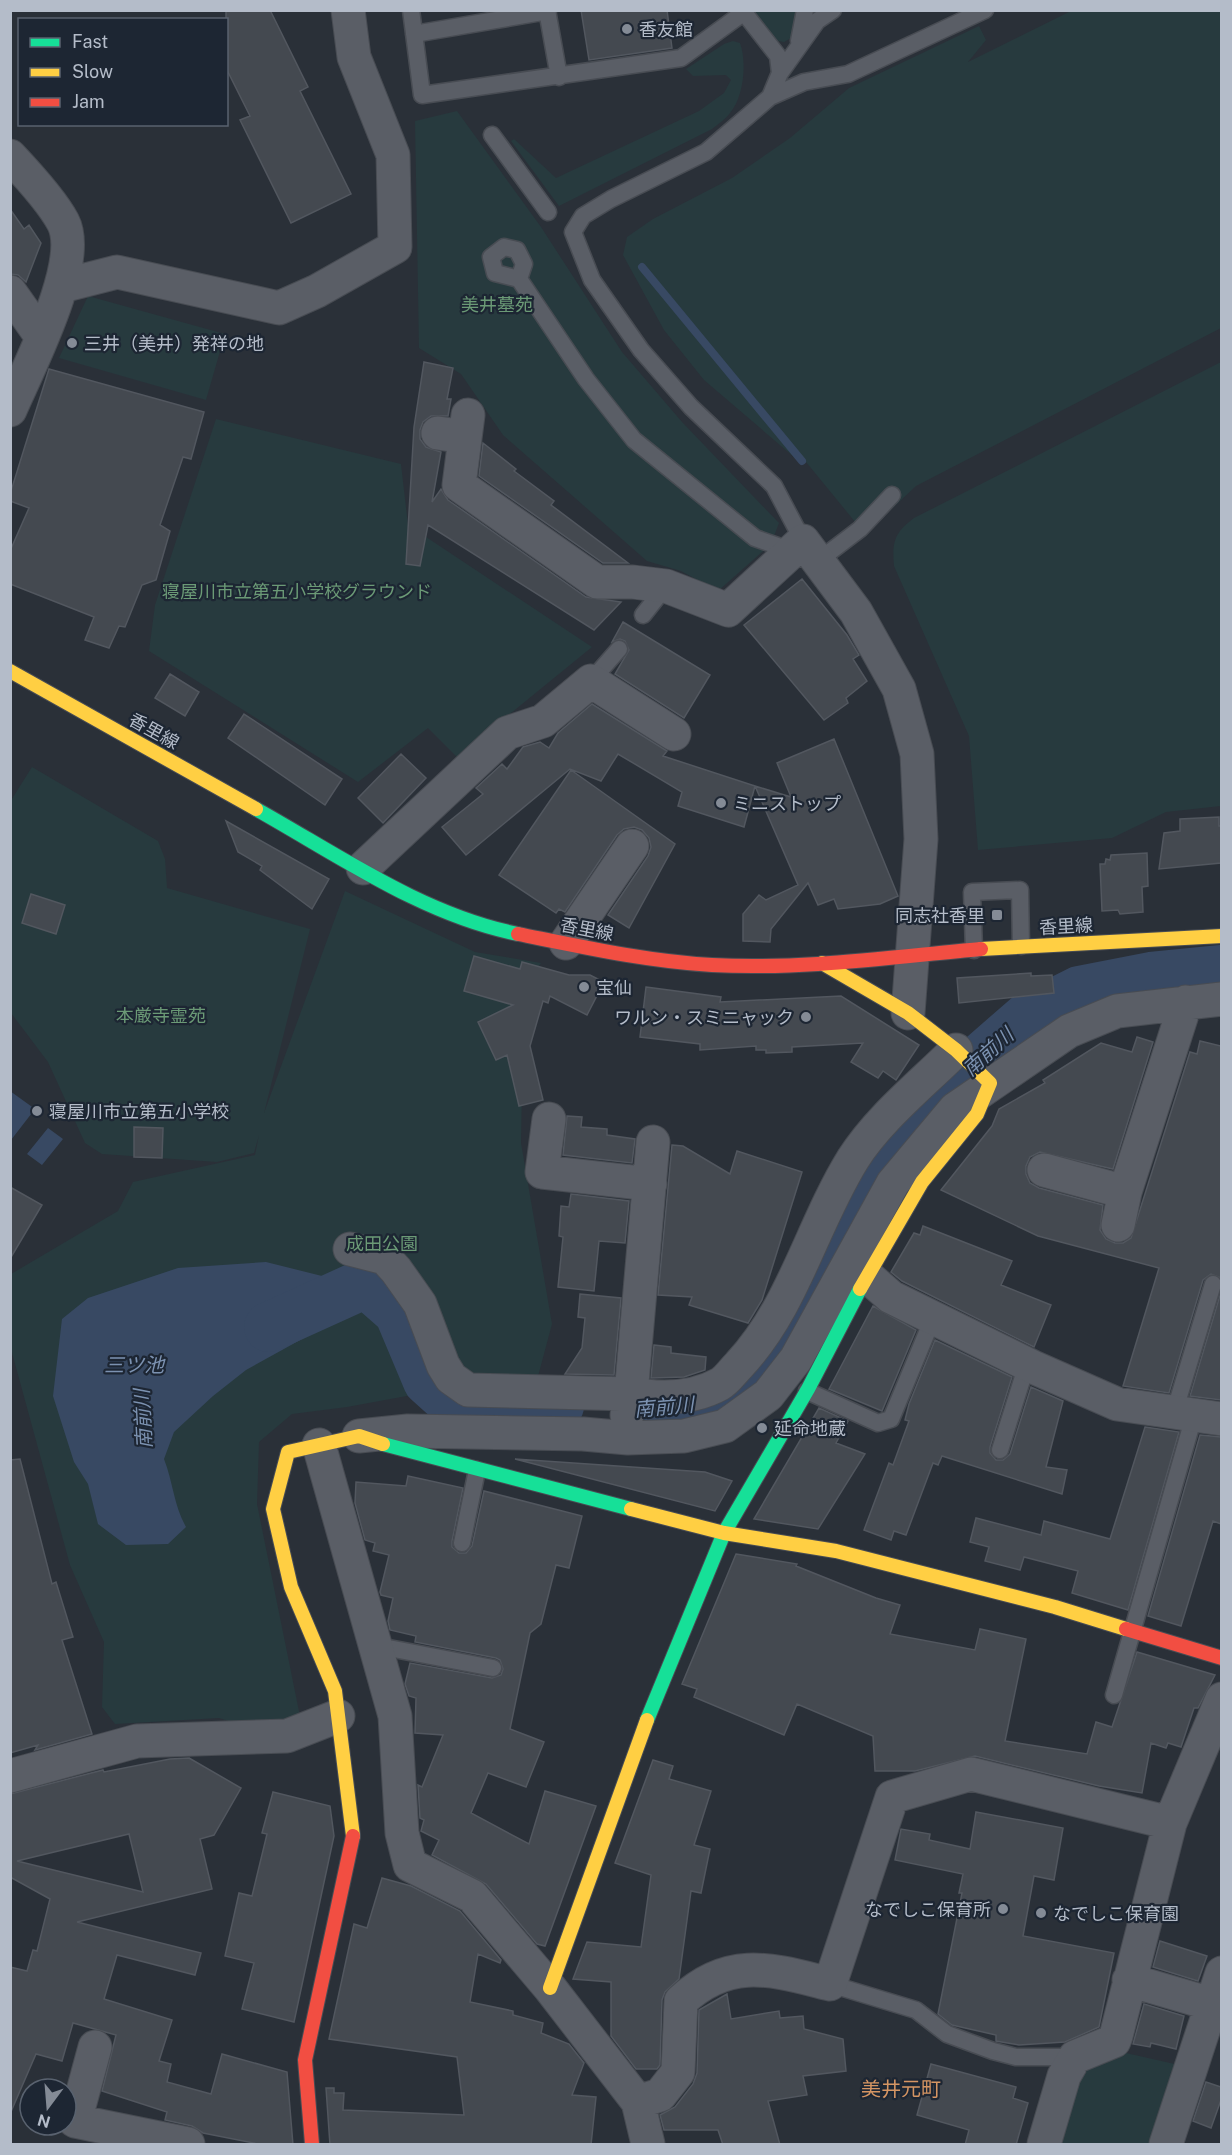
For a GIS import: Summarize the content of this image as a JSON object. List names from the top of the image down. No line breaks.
{"streets":{"street":["香里線"]},"districts":["美井元町"],"water":["南前川","三ツ池"],"parks":["美井墓苑","寝屋川市立第五小学校グラウンド","本厳寺霊苑","成田公園"],"places":{"other":["香友館","三井（美井）発祥の地","ミニストップ","宝仙","ワルン・スミニャック","寝屋川市立第五小学校","延命地蔵","なでしこ保育所","なでしこ保育園"],"transit":["同志社香里"]},"legend":["Fast","Slow","Jam"],"north":"bottom"}
